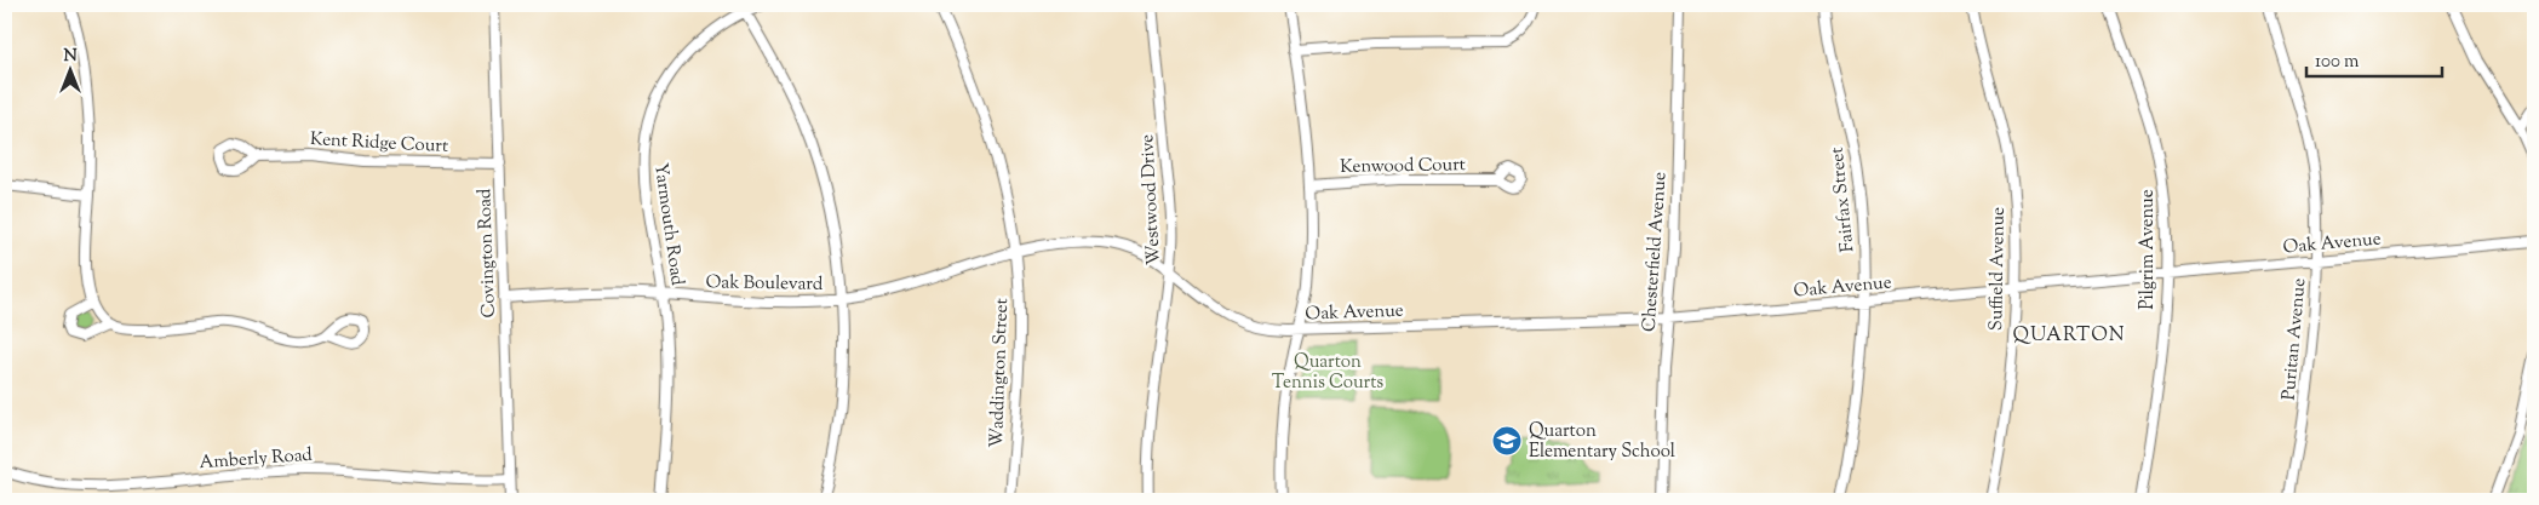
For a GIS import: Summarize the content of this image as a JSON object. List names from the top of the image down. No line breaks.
{"streets":{"street":["Kent Ridge Court","Kenwood Court","Westwood Drive","Fairfax Street","Yarmouth Road","Oak Avenue","Pilgrim Avenue","Chesterfield Avenue","Covington Road","Suffield Avenue","Oak Boulevard","Puritan Avenue","Waddington Street","Amberly Road"]},"crossings":[["Kent Ridge Court","Covington Road"],["Westwood Drive","Oak Avenue"],["Westwood Drive","Oak Boulevard"],["Fairfax Street","Oak Avenue"],["Yarmouth Road","Oak Boulevard"],["Oak Avenue","Pilgrim Avenue"],["Oak Avenue","Chesterfield Avenue"],["Oak Avenue","Suffield Avenue"],["Oak Avenue","Oak Boulevard"],["Oak Avenue","Puritan Avenue"],["Covington Road","Oak Boulevard"],["Covington Road","Amberly Road"],["Oak Boulevard","Waddington Street"]],"districts":["QUARTON"],"parks":["Quarton Tennis Courts"],"places":{"school or university":["Quarton Elementary School"]},"scale_bar":"100 m","north":"top"}
